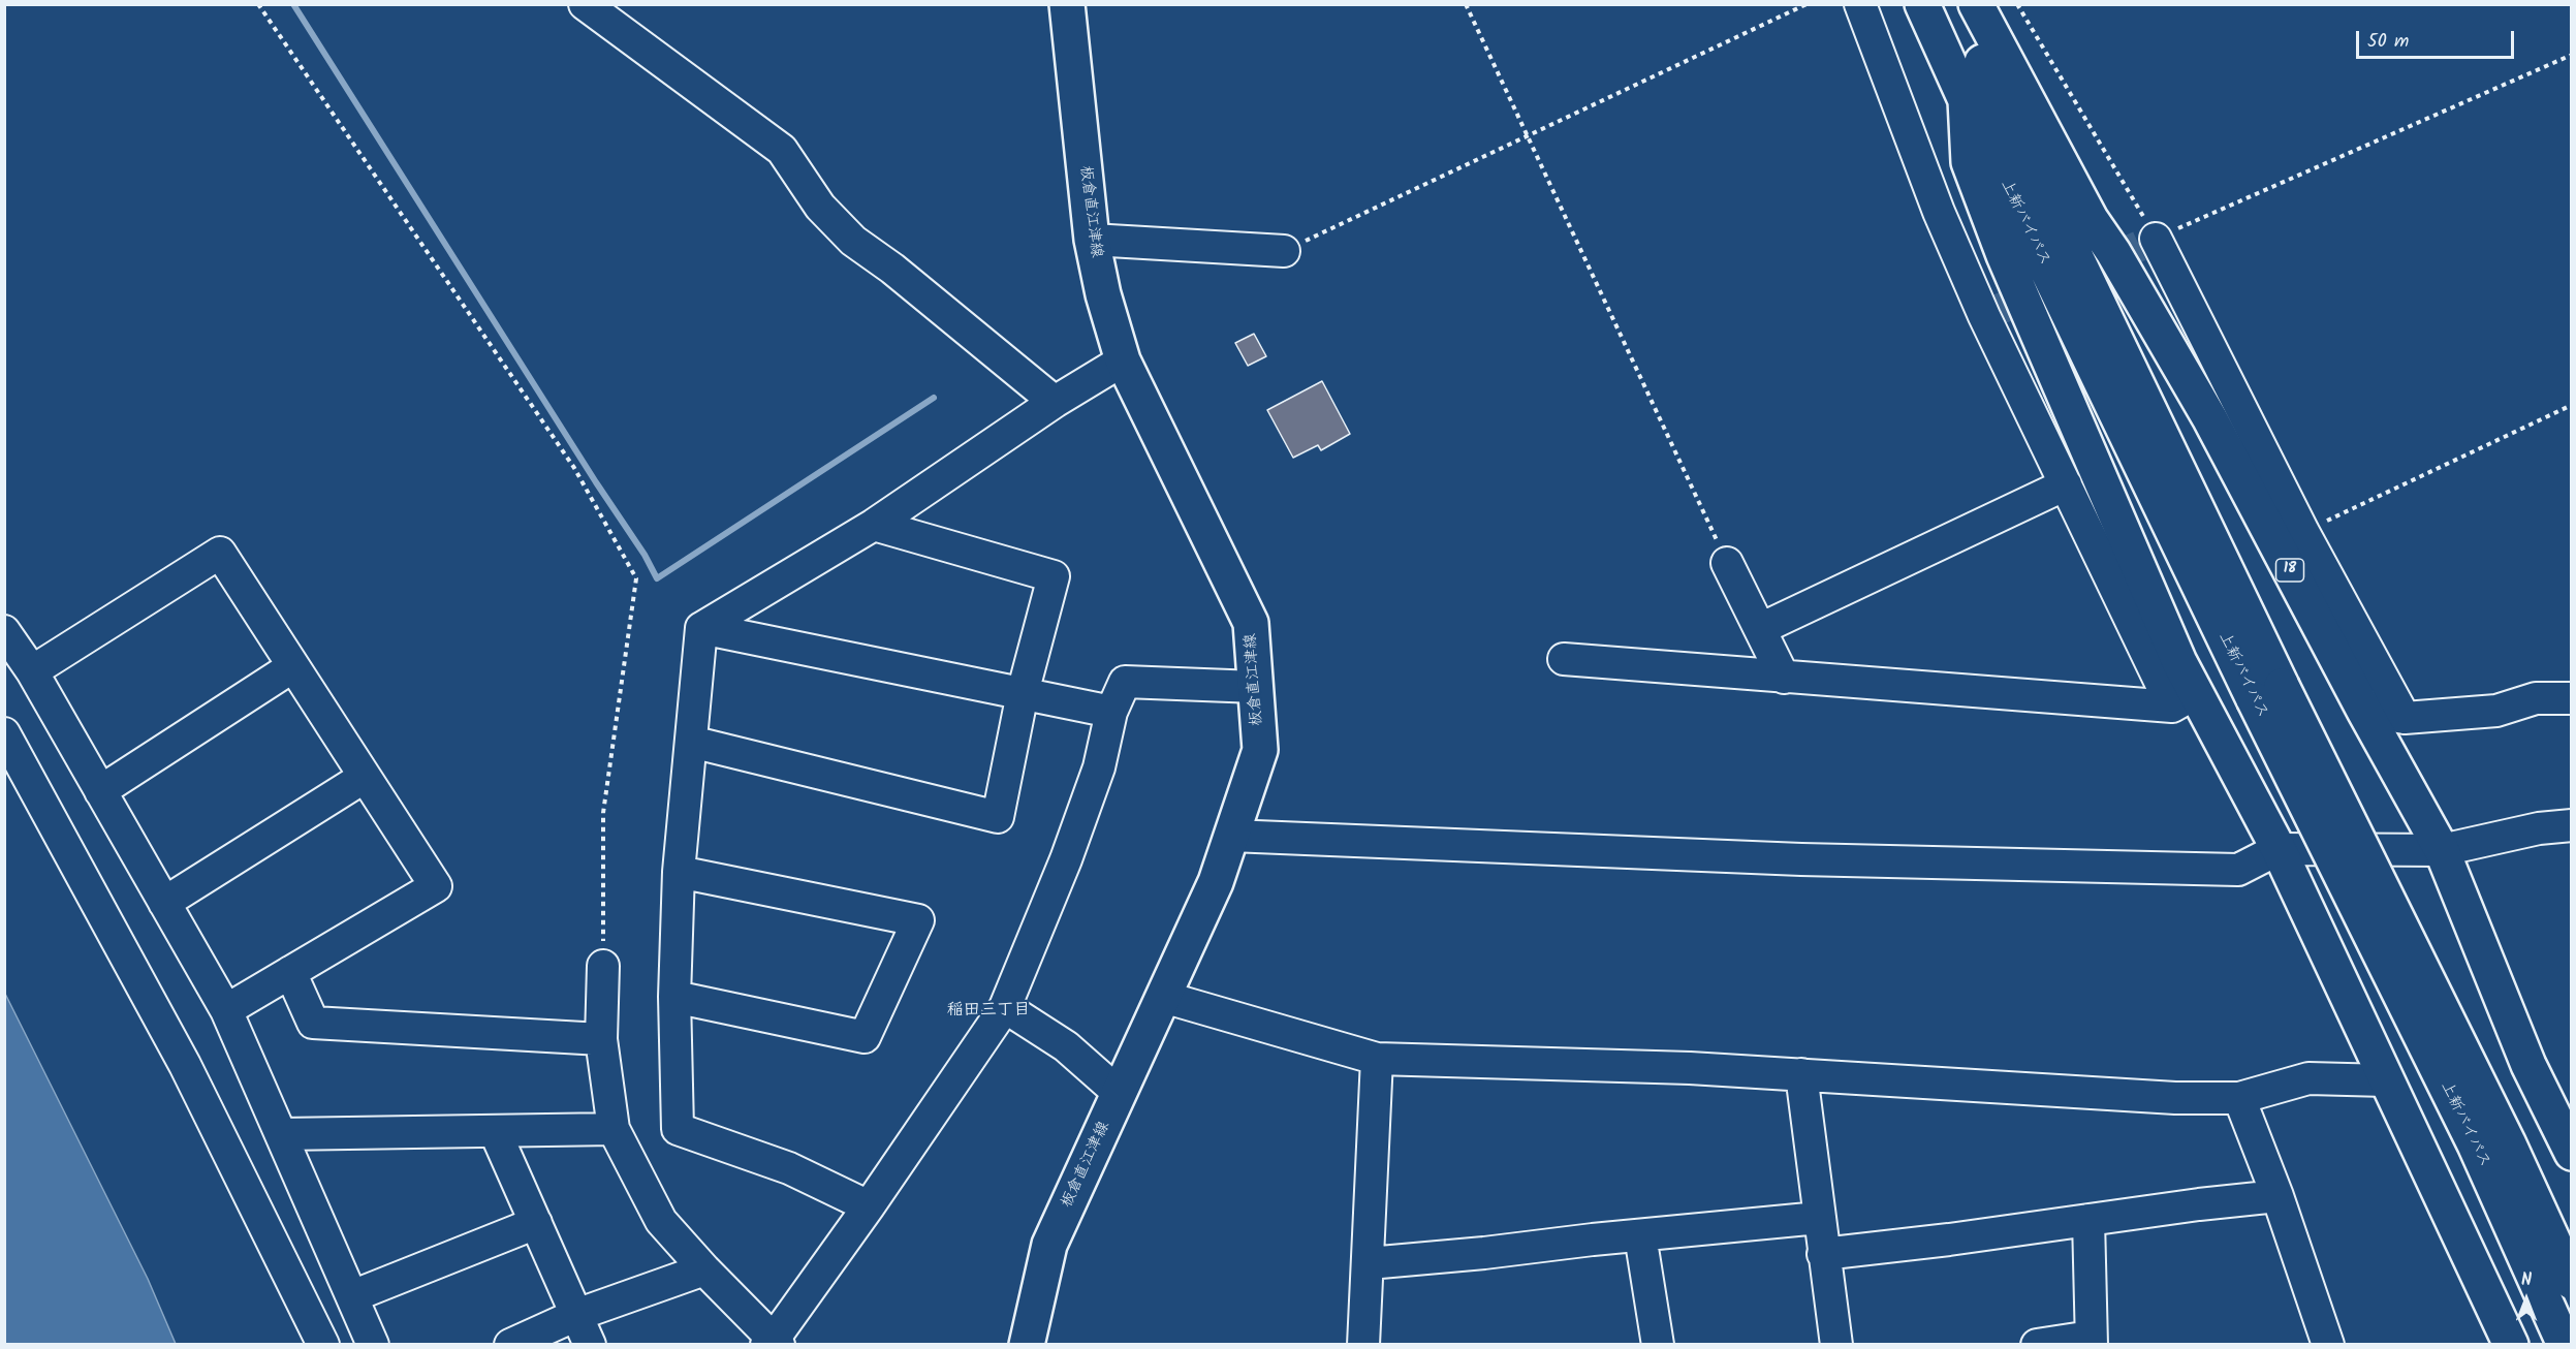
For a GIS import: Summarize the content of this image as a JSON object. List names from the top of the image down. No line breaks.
{"streets":{"main road":["板倉直江津線","上新バイパス","18"]},"districts":["稲田三丁目"],"scale_bar":"50 m","north":"top"}
